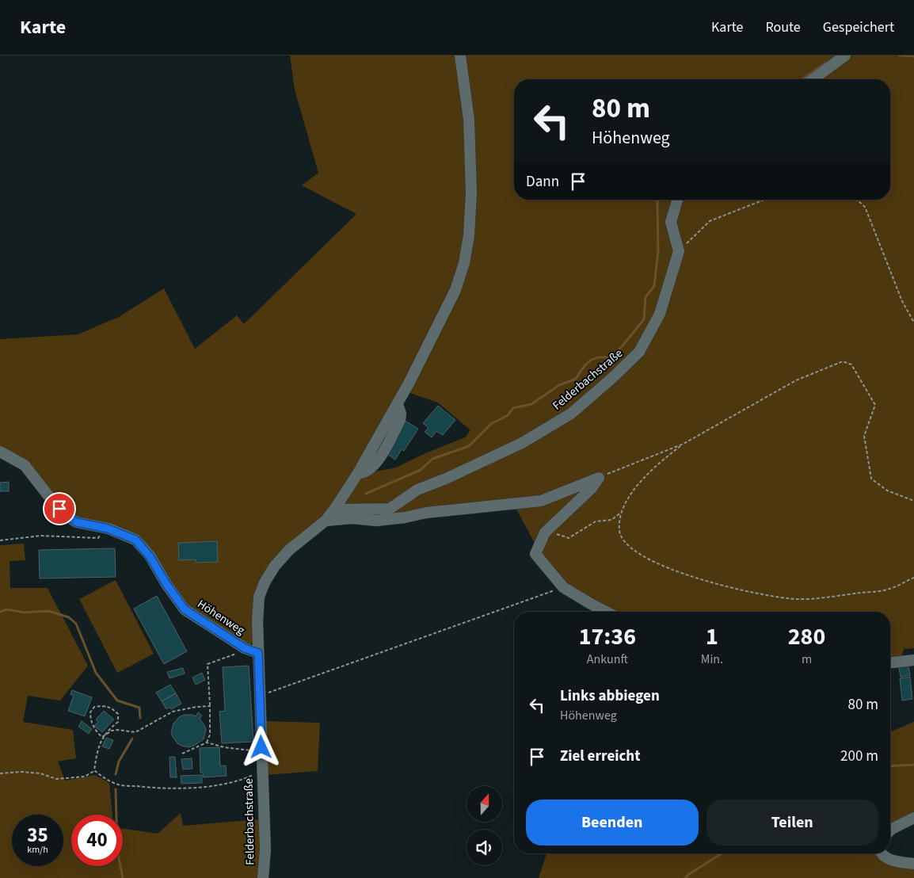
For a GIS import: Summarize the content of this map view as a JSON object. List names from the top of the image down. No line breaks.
{"streets":{"street":["Felderbachstraße","Höhenweg"]},"crossings":[["Felderbachstraße","Höhenweg"]],"north":"top","page":{"header":"Karte","nav":["Karte","Route","Gespeichert"],"turn":["80 m","Höhenweg"],"then":"Dann","eta":["17:36","Ankunft","1","Min.","280","m"],"list":[{"name":"Links abbiegen","note":"Höhenweg","value":"80 m"},{"name":"Ziel erreicht","value":"200 m"}],"buttons":["Beenden","Teilen"],"speed":"35 km/h","limit":"40"}}
